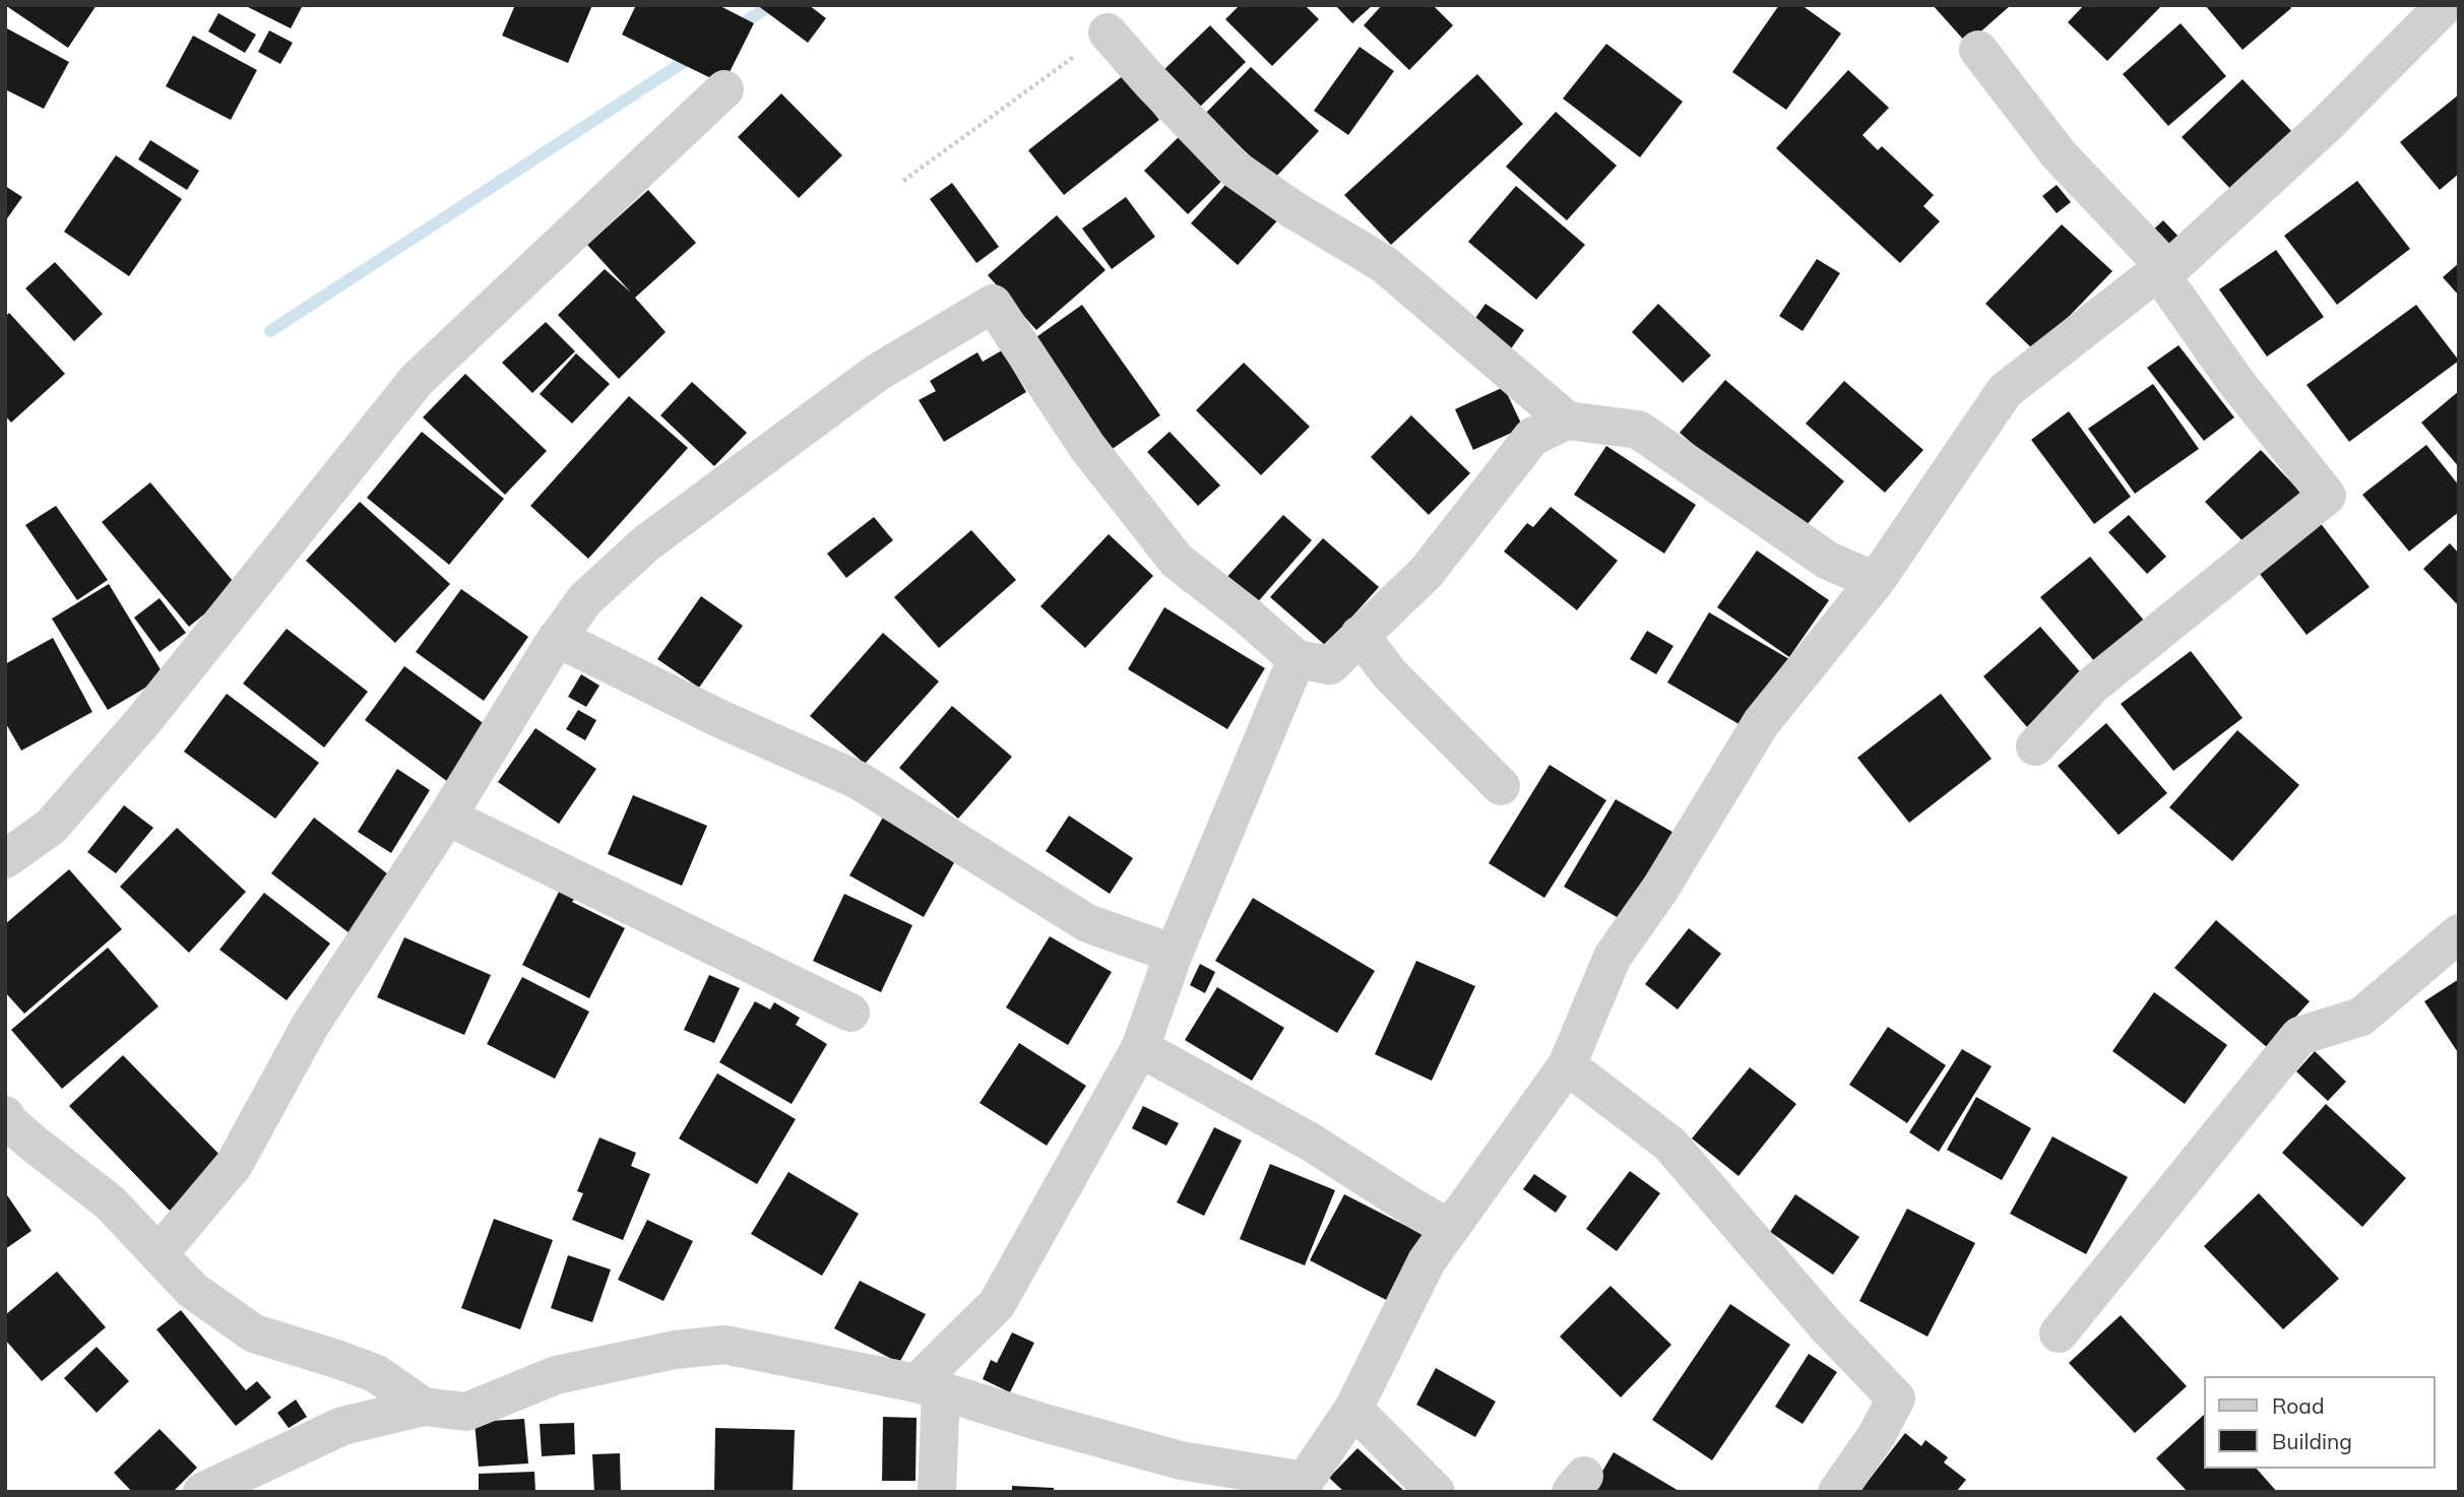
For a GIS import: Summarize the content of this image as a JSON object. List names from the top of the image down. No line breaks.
{"legend":["Road","Building"]}
